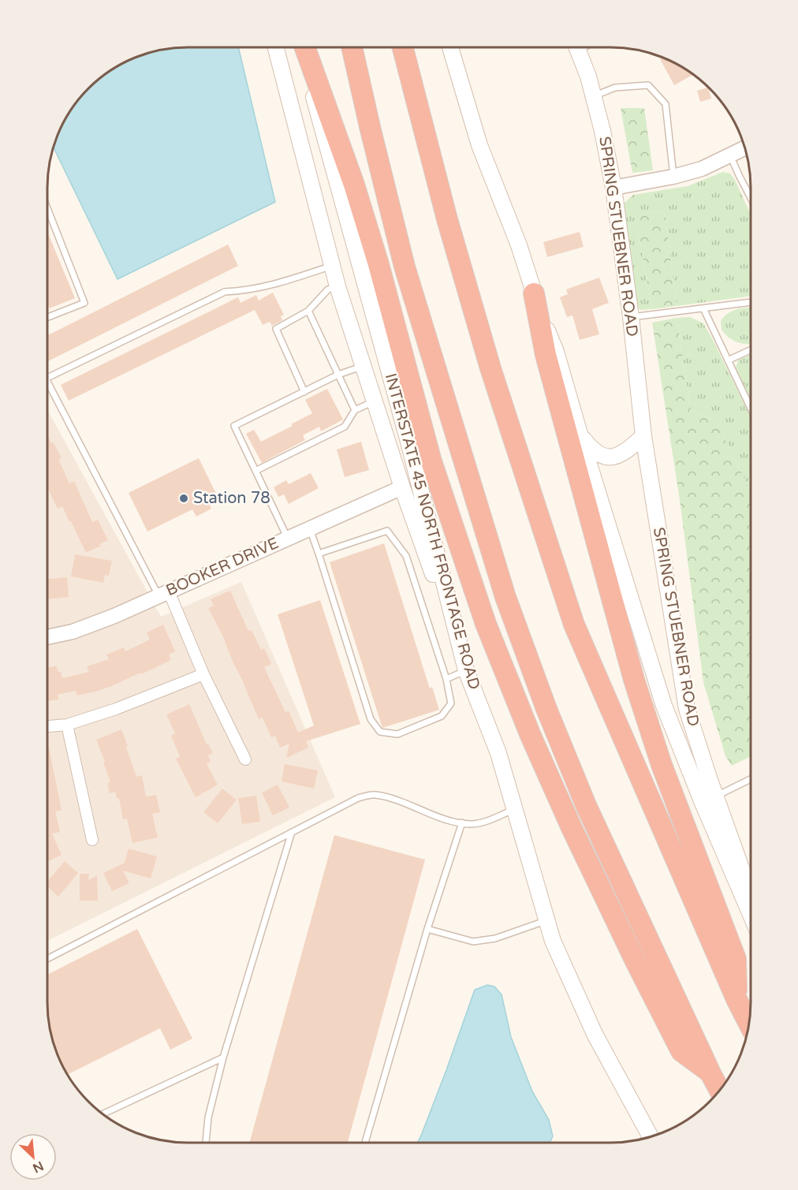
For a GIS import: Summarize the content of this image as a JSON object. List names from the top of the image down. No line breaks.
{"streets":{"main road":["SPRING STUEBNER ROAD","INTERSTATE 45 NORTH FRONTAGE ROAD"],"street":["BOOKER DRIVE"]},"places":["Station 78"],"north":"bottom right"}
